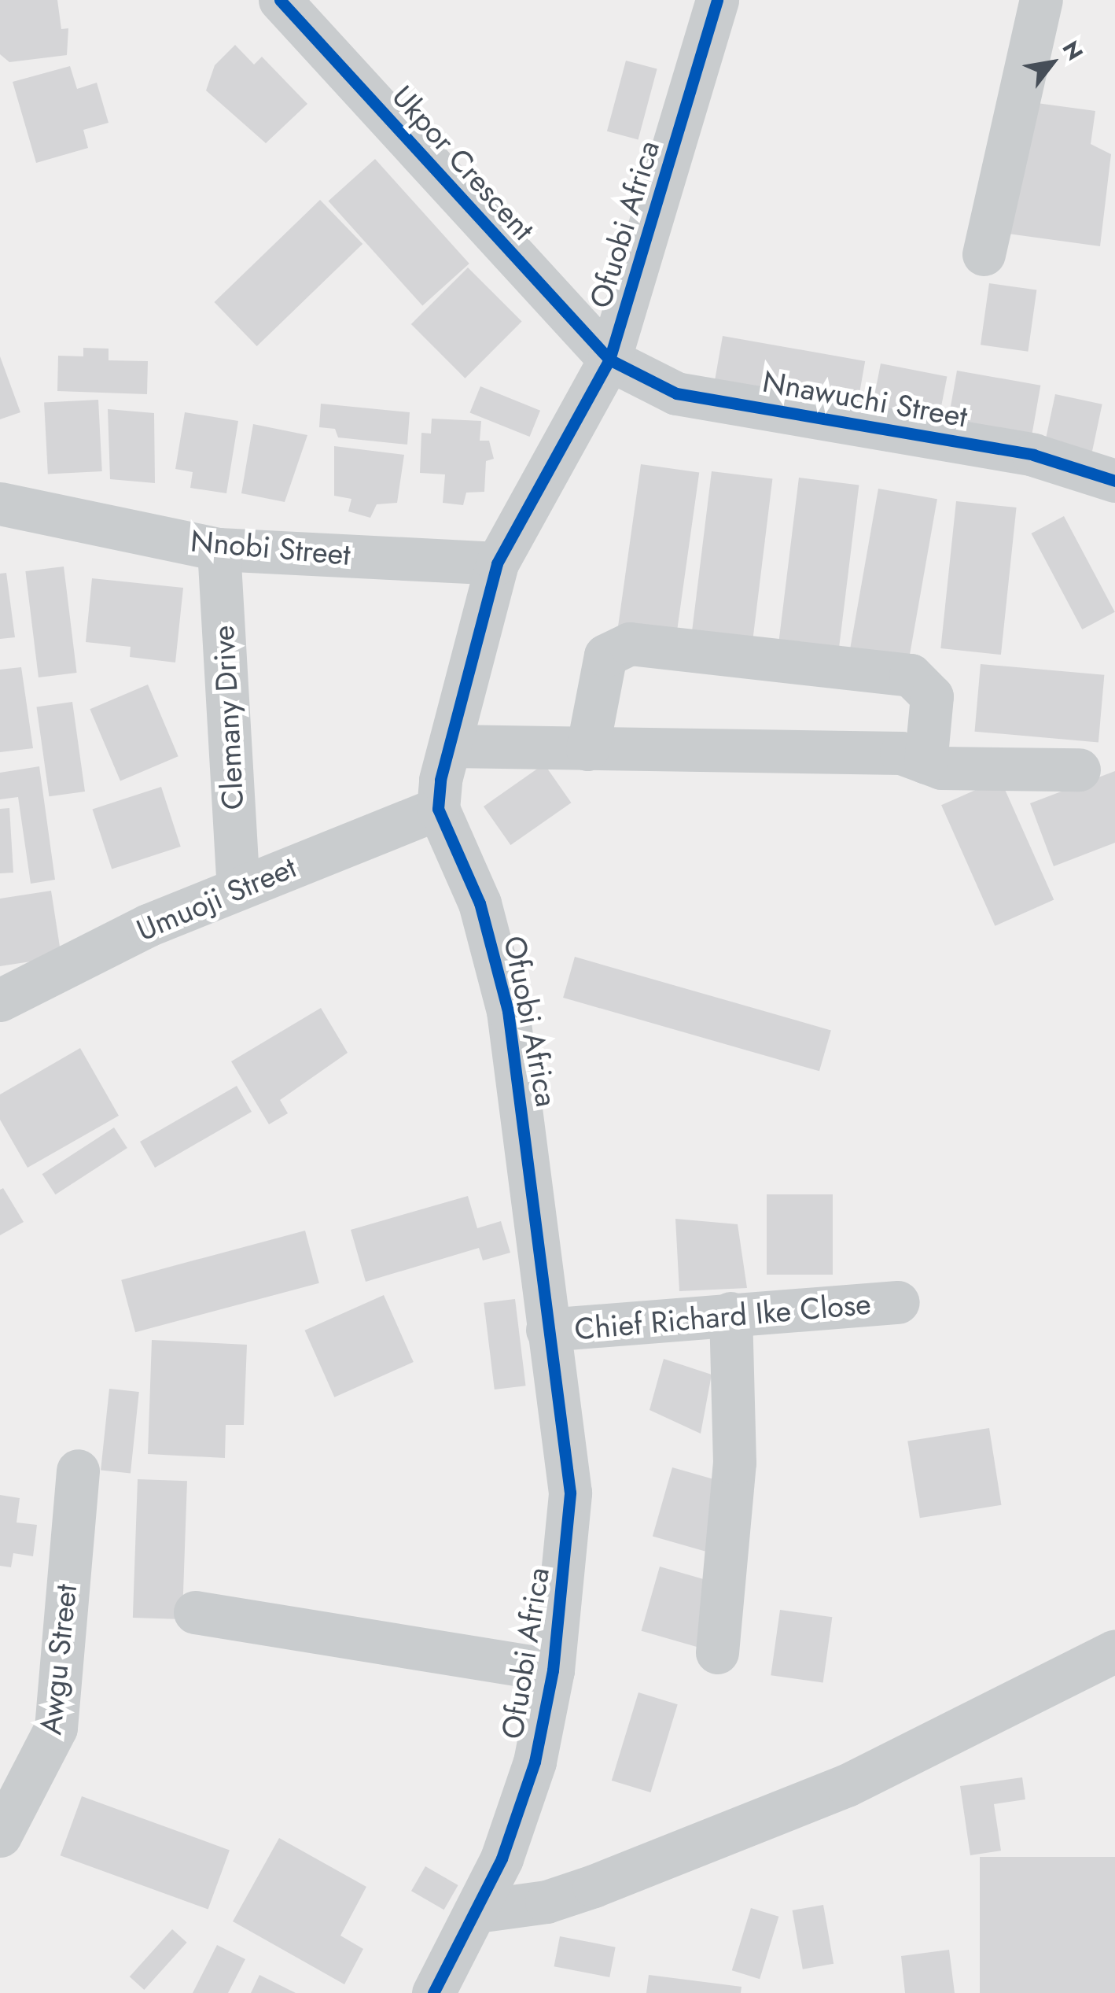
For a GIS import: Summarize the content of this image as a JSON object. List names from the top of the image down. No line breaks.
{"streets":{"street":["Ukpor Crescent","Ofuobi Africa","Nnawuchi Street","Nnobi Street","Clemany Drive","Umuoji Street","Chief Richard Ike Close","Awgu Street"]},"crossings":[["Ukpor Crescent","Ofuobi Africa"],["Ukpor Crescent","Nnawuchi Street"],["Ofuobi Africa","Nnawuchi Street"],["Ofuobi Africa","Nnobi Street"],["Ofuobi Africa","Umuoji Street"],["Ofuobi Africa","Chief Richard Ike Close"],["Nnobi Street","Clemany Drive"],["Clemany Drive","Umuoji Street"]],"north":"top right"}
